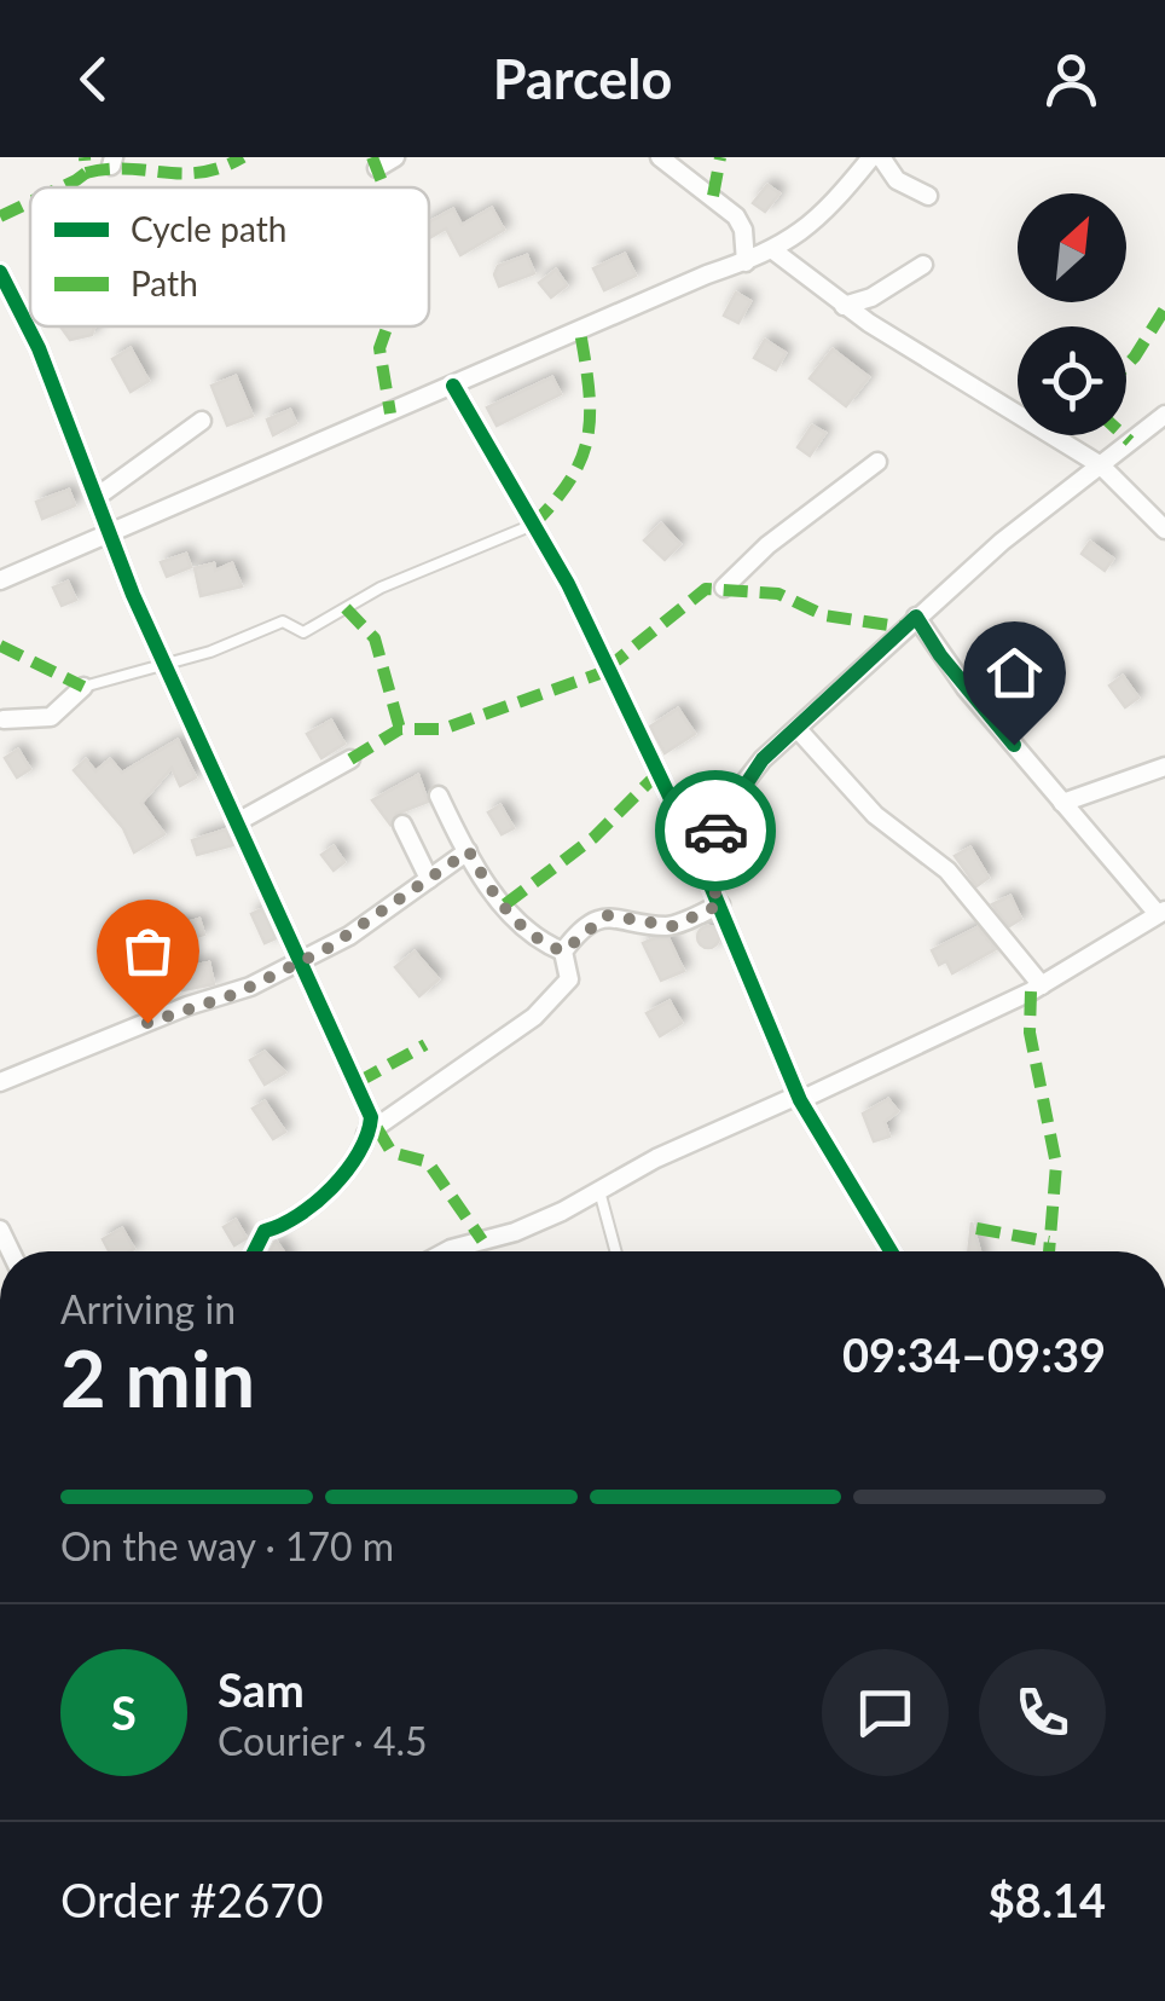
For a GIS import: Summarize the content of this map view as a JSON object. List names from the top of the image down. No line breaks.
{"legend":["Cycle path","Path"],"north":"top right","page":{"header":"Parcelo","heading":["2 min","Arriving in","09:34–09:39"],"panel":["Sam","Courier · 4.5","Order #2670","$8.14"],"bar":"On the way · 170 m","round":"S"}}
